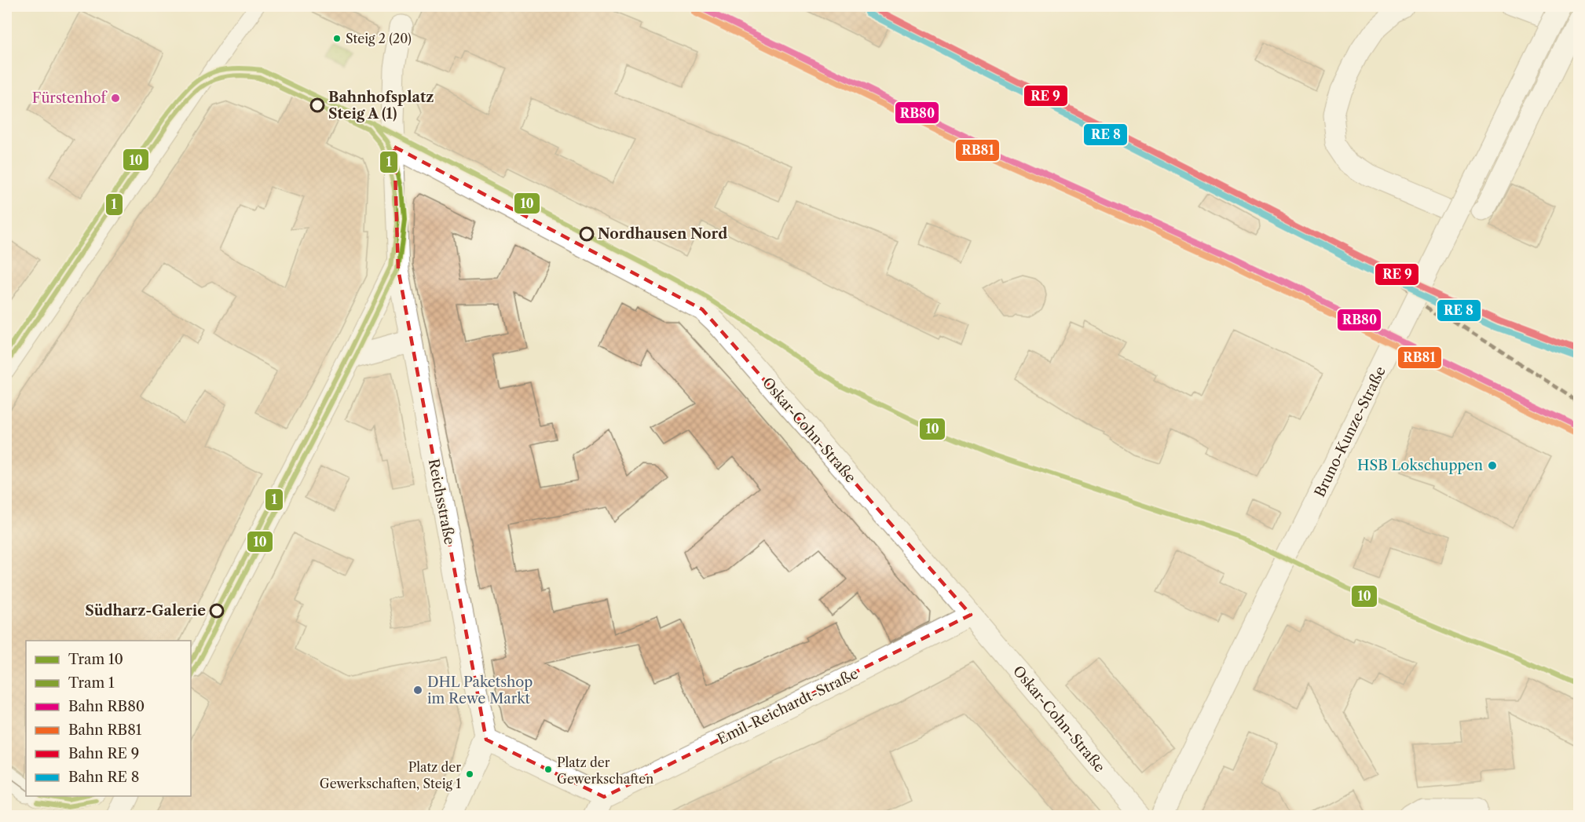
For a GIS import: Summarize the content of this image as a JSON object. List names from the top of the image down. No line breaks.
{"streets":{"street":["Oskar-Cohn-Straße","Bruno-Kunze-Straße","Reichsstraße","Emil-Reichardt-Straße"]},"crossings":[["Oskar-Cohn-Straße","Reichsstraße"],["Oskar-Cohn-Straße","Emil-Reichardt-Straße"]],"places":["Steig 2 (20)","Fürstenhof","Bahnhofsplatz Steig A (1)","Nordhausen Nord","HSB Lokschuppen","Südharz-Galerie","DHL Paketshop im Rewe Markt","Platz der Gewerkschaften","Platz der Gewerkschaften, Steig 1"],"lines":["rail line RB80","rail line RB81","tram line 10","tram line 1"],"legend":["Tram 10","Tram 1","Bahn RB80","Bahn RB81","Bahn RE 9","Bahn RE 8"]}
